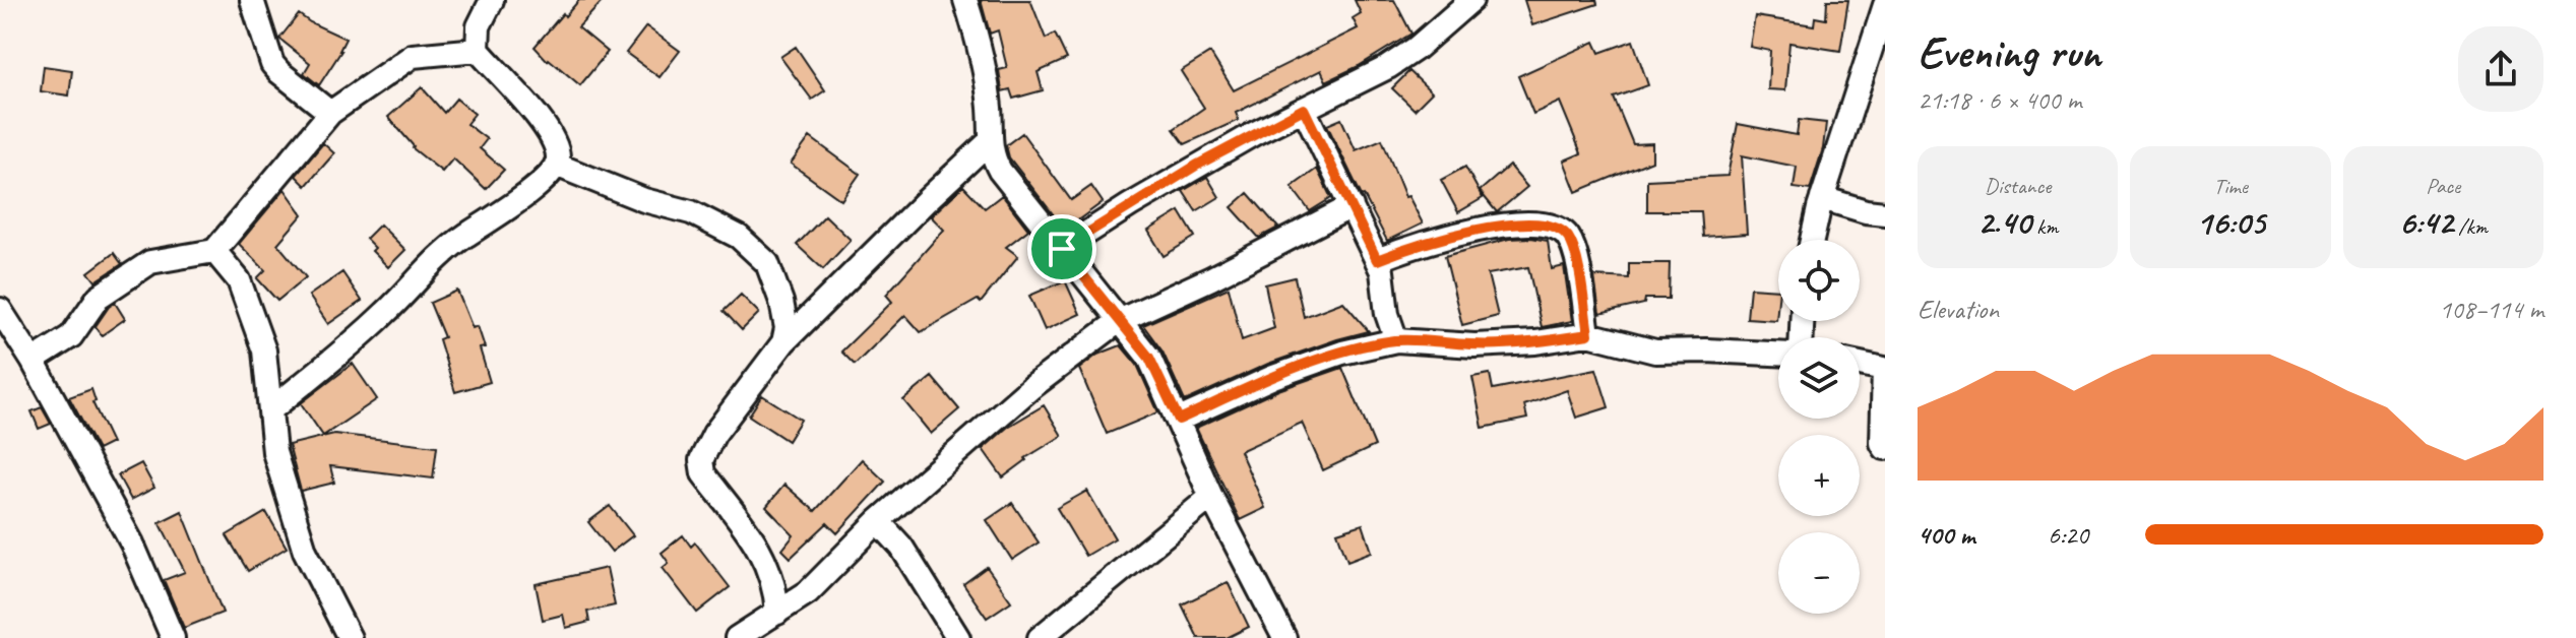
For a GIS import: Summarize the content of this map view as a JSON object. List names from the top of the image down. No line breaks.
{"page":{"heading":["Evening run","21:18 · 6 × 400 m"],"stats":[["Distance","2.40 km"],["Time","16:05"],["Pace","6:42 /km"]],"map_buttons":["+","−"],"chart":["Elevation","108–114 m"],"list":[{"name":"400 m","note":"6:20"}]}}
